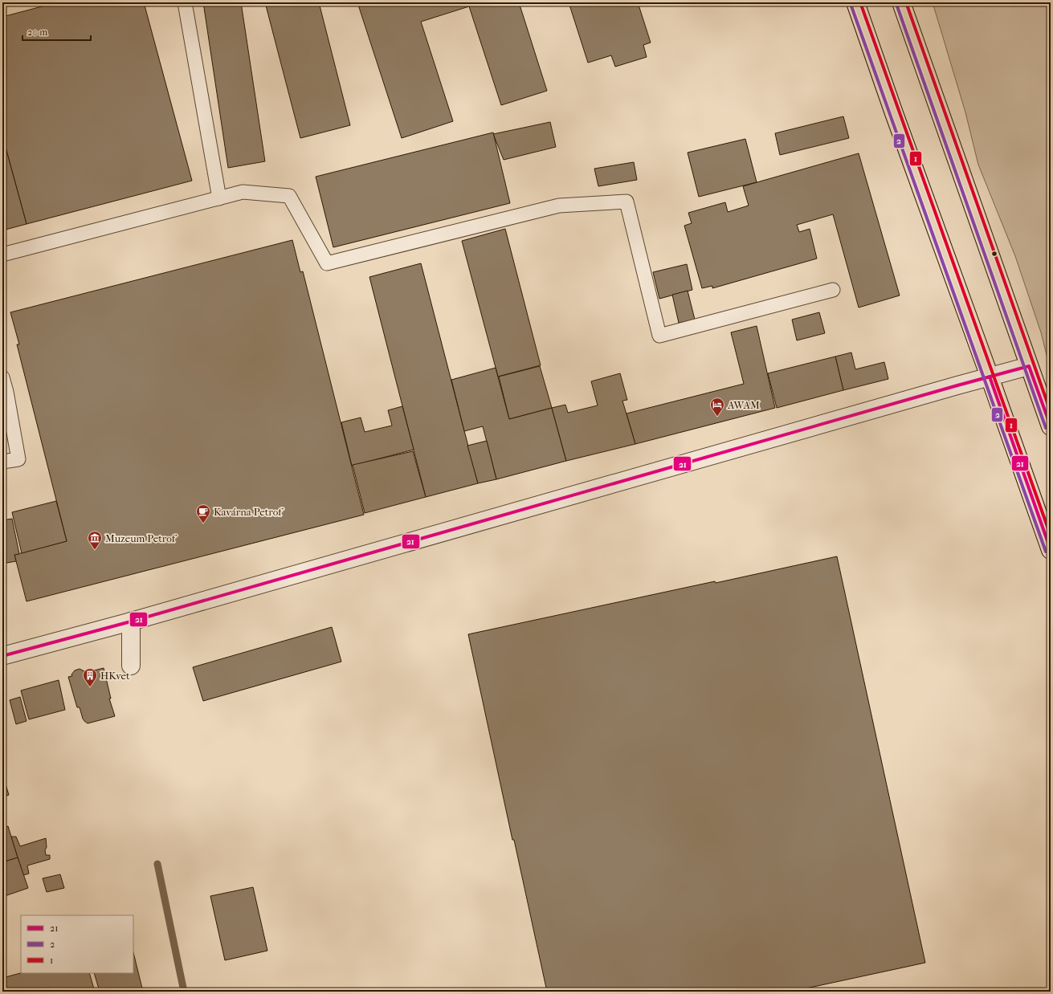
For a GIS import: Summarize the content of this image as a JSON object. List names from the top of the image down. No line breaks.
{"places":{"hotel":["AWAM"],"cafe":["Kavárna Petrof"],"museum":["Muzeum Petrof"],"building":["HKvet"]},"lines":["transit line 1","transit line 2","transit line 21"],"legend":["21","2","1"],"scale_bar":"20 m"}
